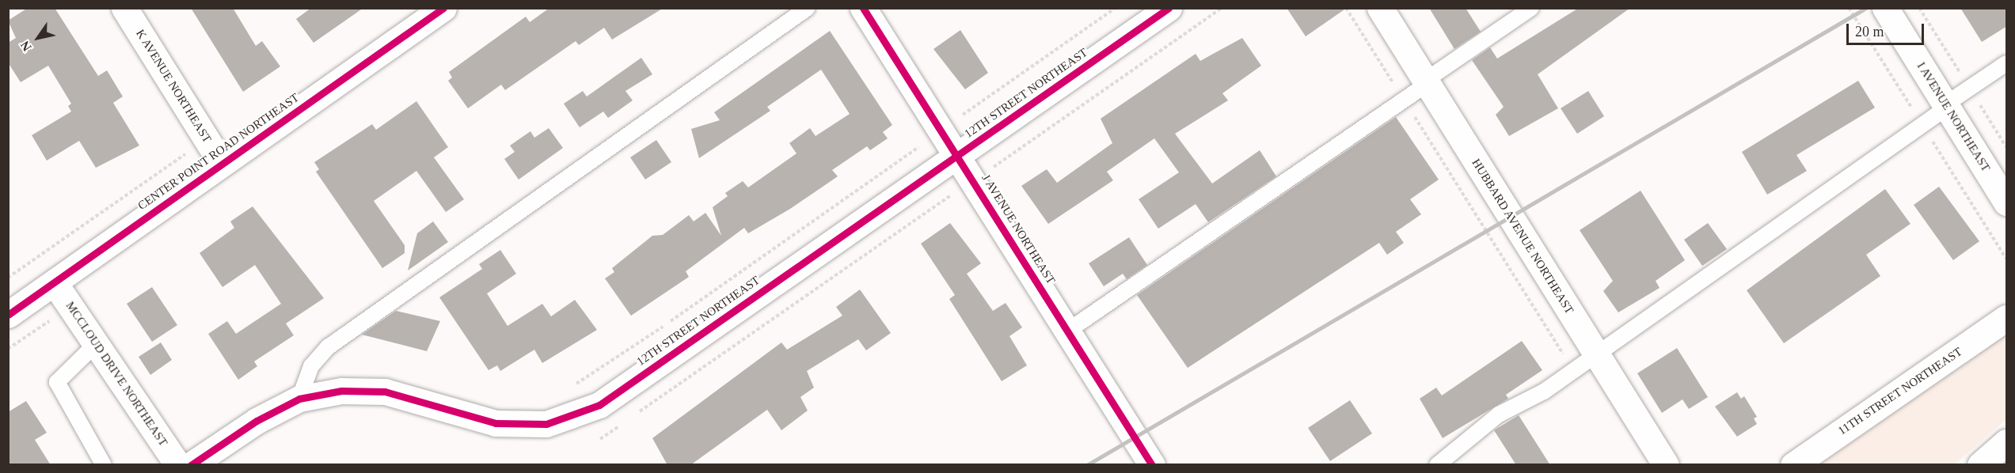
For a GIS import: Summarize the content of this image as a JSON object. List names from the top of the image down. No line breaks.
{"streets":{"main road":["K AVENUE NORTHEAST","12TH STREET NORTHEAST","I AVENUE NORTHEAST","CENTER POINT ROAD NORTHEAST","J AVENUE NORTHEAST","HUBBARD AVENUE NORTHEAST","MCCLOUD DRIVE NORTHEAST","11TH STREET NORTHEAST"]},"crossings":[["K AVENUE NORTHEAST","CENTER POINT ROAD NORTHEAST"],["12TH STREET NORTHEAST","J AVENUE NORTHEAST"],["CENTER POINT ROAD NORTHEAST","MCCLOUD DRIVE NORTHEAST"]],"scale_bar":"20 m","north":"bottom left"}
